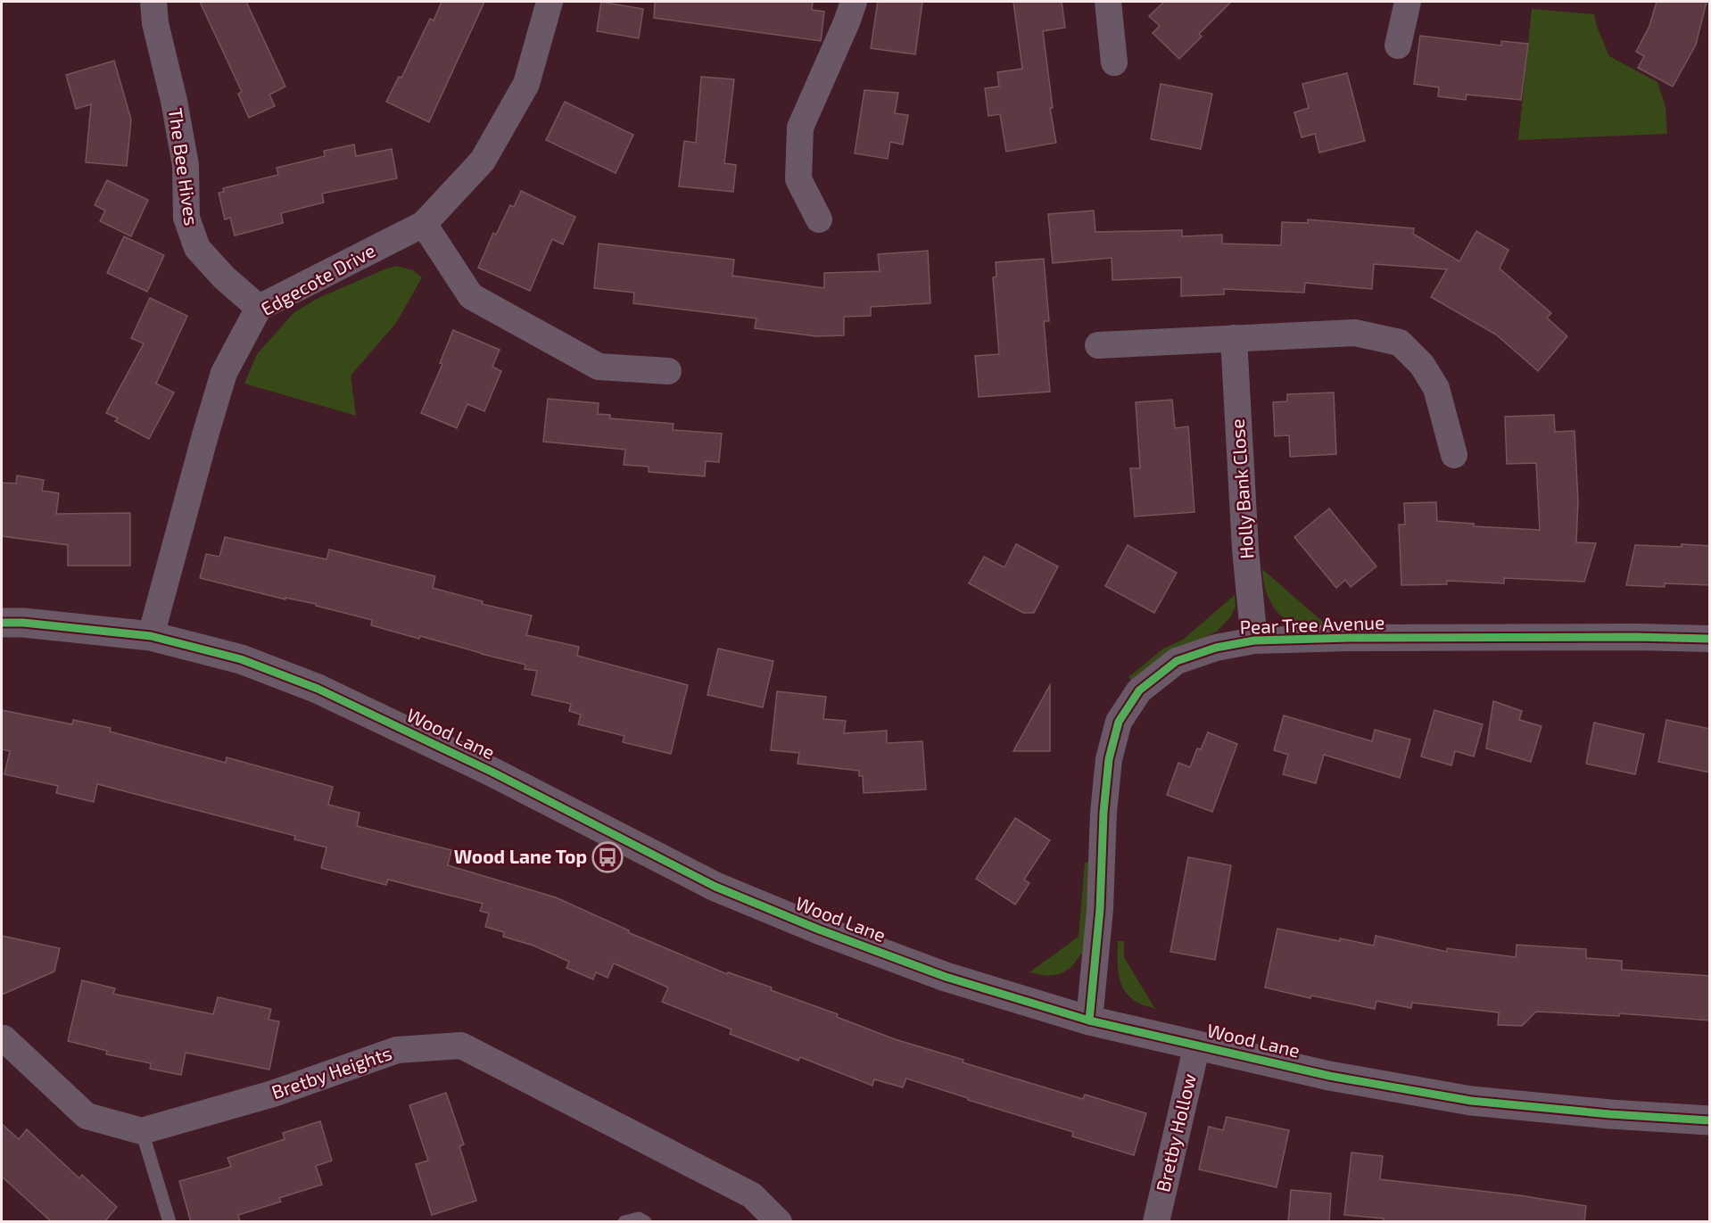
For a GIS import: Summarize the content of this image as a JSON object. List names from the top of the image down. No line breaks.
{"streets":{"street":["The Bee Hives","Edgecote Drive","Holly Bank Close","Pear Tree Avenue","Wood Lane","Bretby Heights","Bretby Hollow"]},"crossings":[["The Bee Hives","Edgecote Drive"],["Edgecote Drive","Wood Lane"],["Holly Bank Close","Pear Tree Avenue"],["Pear Tree Avenue","Wood Lane"],["Wood Lane","Bretby Hollow"]],"places":{"bus stop":["Wood Lane Top"]}}
